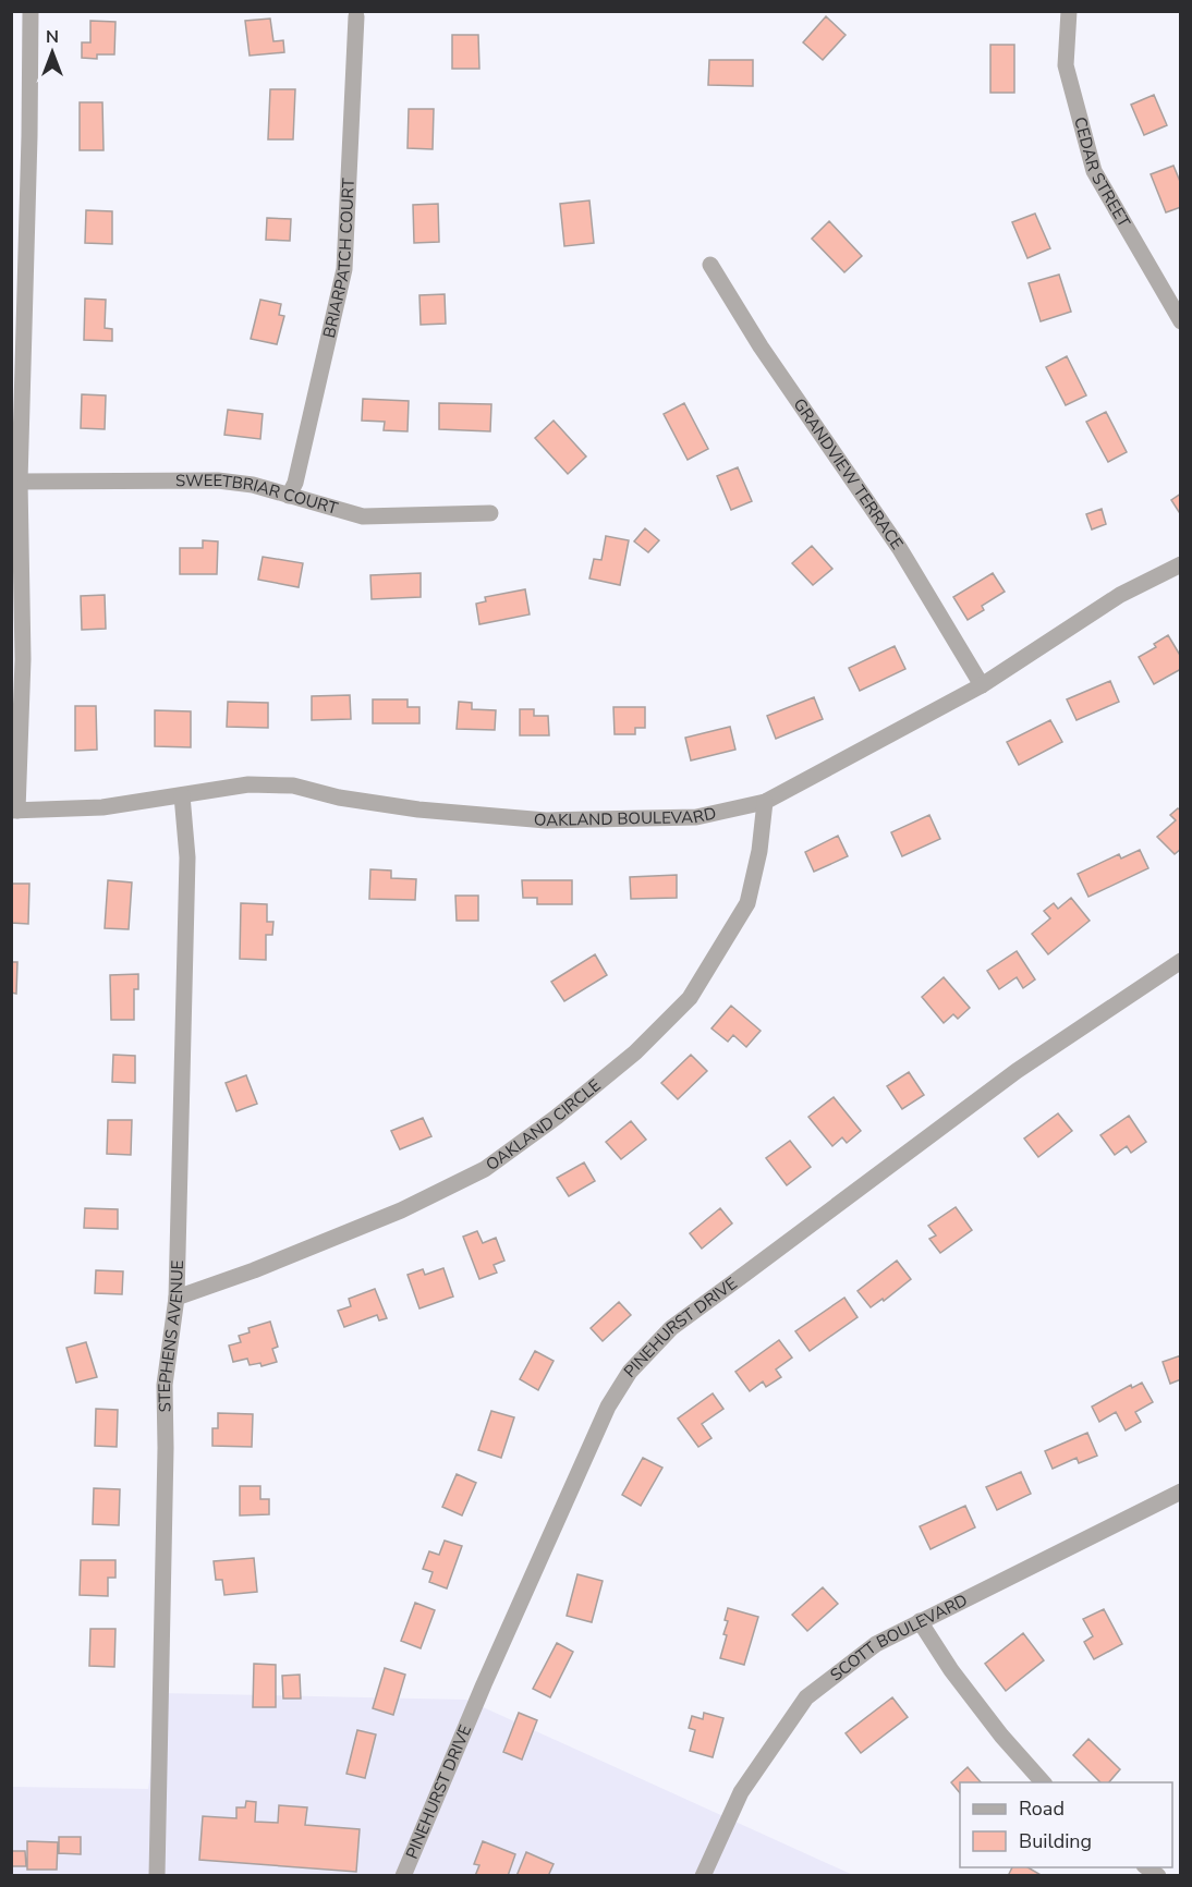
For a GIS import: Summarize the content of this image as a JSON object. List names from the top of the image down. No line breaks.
{"streets":{"street":["CEDAR STREET","BRIARPATCH COURT","GRANDVIEW TERRACE","SWEETBRIAR COURT","OAKLAND BOULEVARD","OAKLAND CIRCLE","PINEHURST DRIVE","STEPHENS AVENUE","SCOTT BOULEVARD"]},"crossings":[["BRIARPATCH COURT","SWEETBRIAR COURT"],["GRANDVIEW TERRACE","OAKLAND BOULEVARD"],["OAKLAND BOULEVARD","OAKLAND CIRCLE"],["OAKLAND BOULEVARD","STEPHENS AVENUE"],["OAKLAND CIRCLE","STEPHENS AVENUE"]],"legend":["Road","Building"],"north":"top"}
